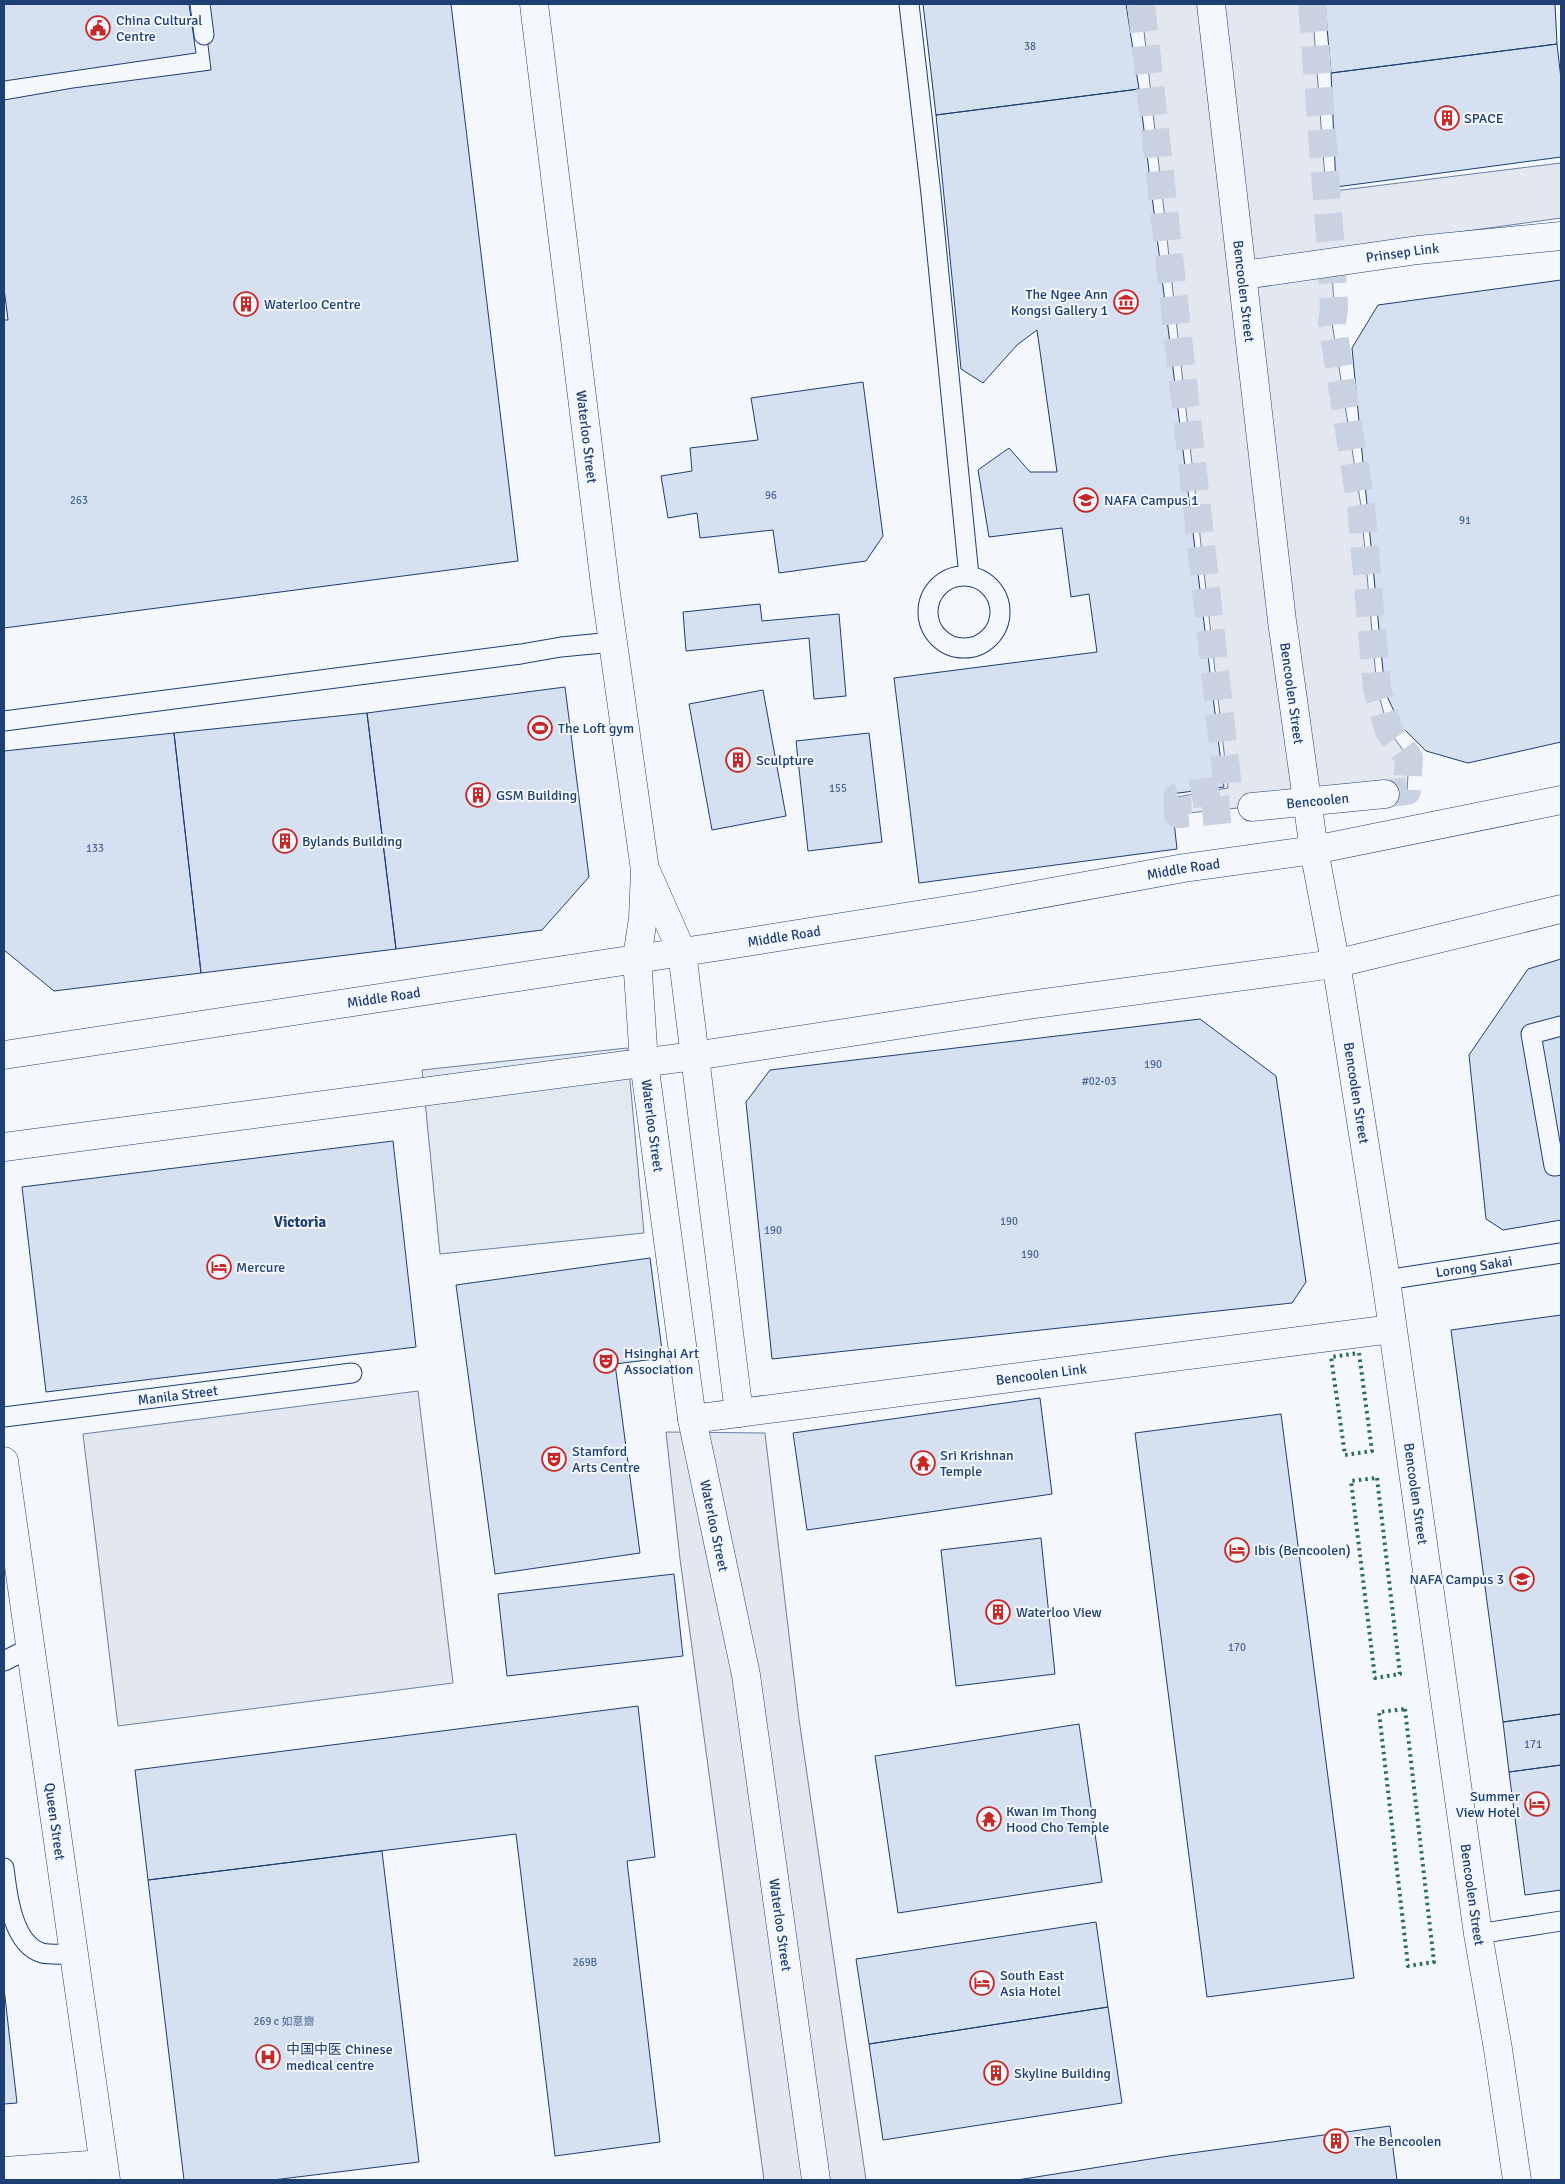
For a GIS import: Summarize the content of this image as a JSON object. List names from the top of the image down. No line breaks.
{"streets":{"main road":["Prinsep Link","Bencoolen Street","Waterloo Street","Bencoolen","Middle Road","Bencoolen Link","Queen Street"],"lane":["Lorong Sakai","Manila Street"]},"crossings":[["Prinsep Link","Bencoolen Street"],["Bencoolen Street","Bencoolen"],["Bencoolen Street","Middle Road"],["Bencoolen Street","Lorong Sakai"],["Bencoolen Street","Bencoolen Link"],["Waterloo Street","Middle Road"],["Waterloo Street","Bencoolen Link"]],"districts":["Victoria"],"places":{"public building":["China Cultural Centre"],"building":["SPACE","Waterloo Centre","Sculpture","GSM Building","Bylands Building","Waterloo View","Skyline Building","The Bencoolen"],"museum":["The Ngee Ann Kongsi Gallery 1"],"school or university":["NAFA Campus 1","NAFA Campus 3"],"sports":["The Loft gym"],"hotel":["Mercure","Ibis (Bencoolen)","Summer View Hotel","South East Asia Hotel"],"theatre":["Hsinghai Art Association","Stamford Arts Centre"],"temple":["Sri Krishnan Temple","Kwan Im Thong Hood Cho Temple"],"hospital":["中国中医 Chinese medical centre"]},"house_numbers":["38","96","263","91","155","133","190","#02-03","190","190","190","170","171","269B","269 c 如意齋"]}
